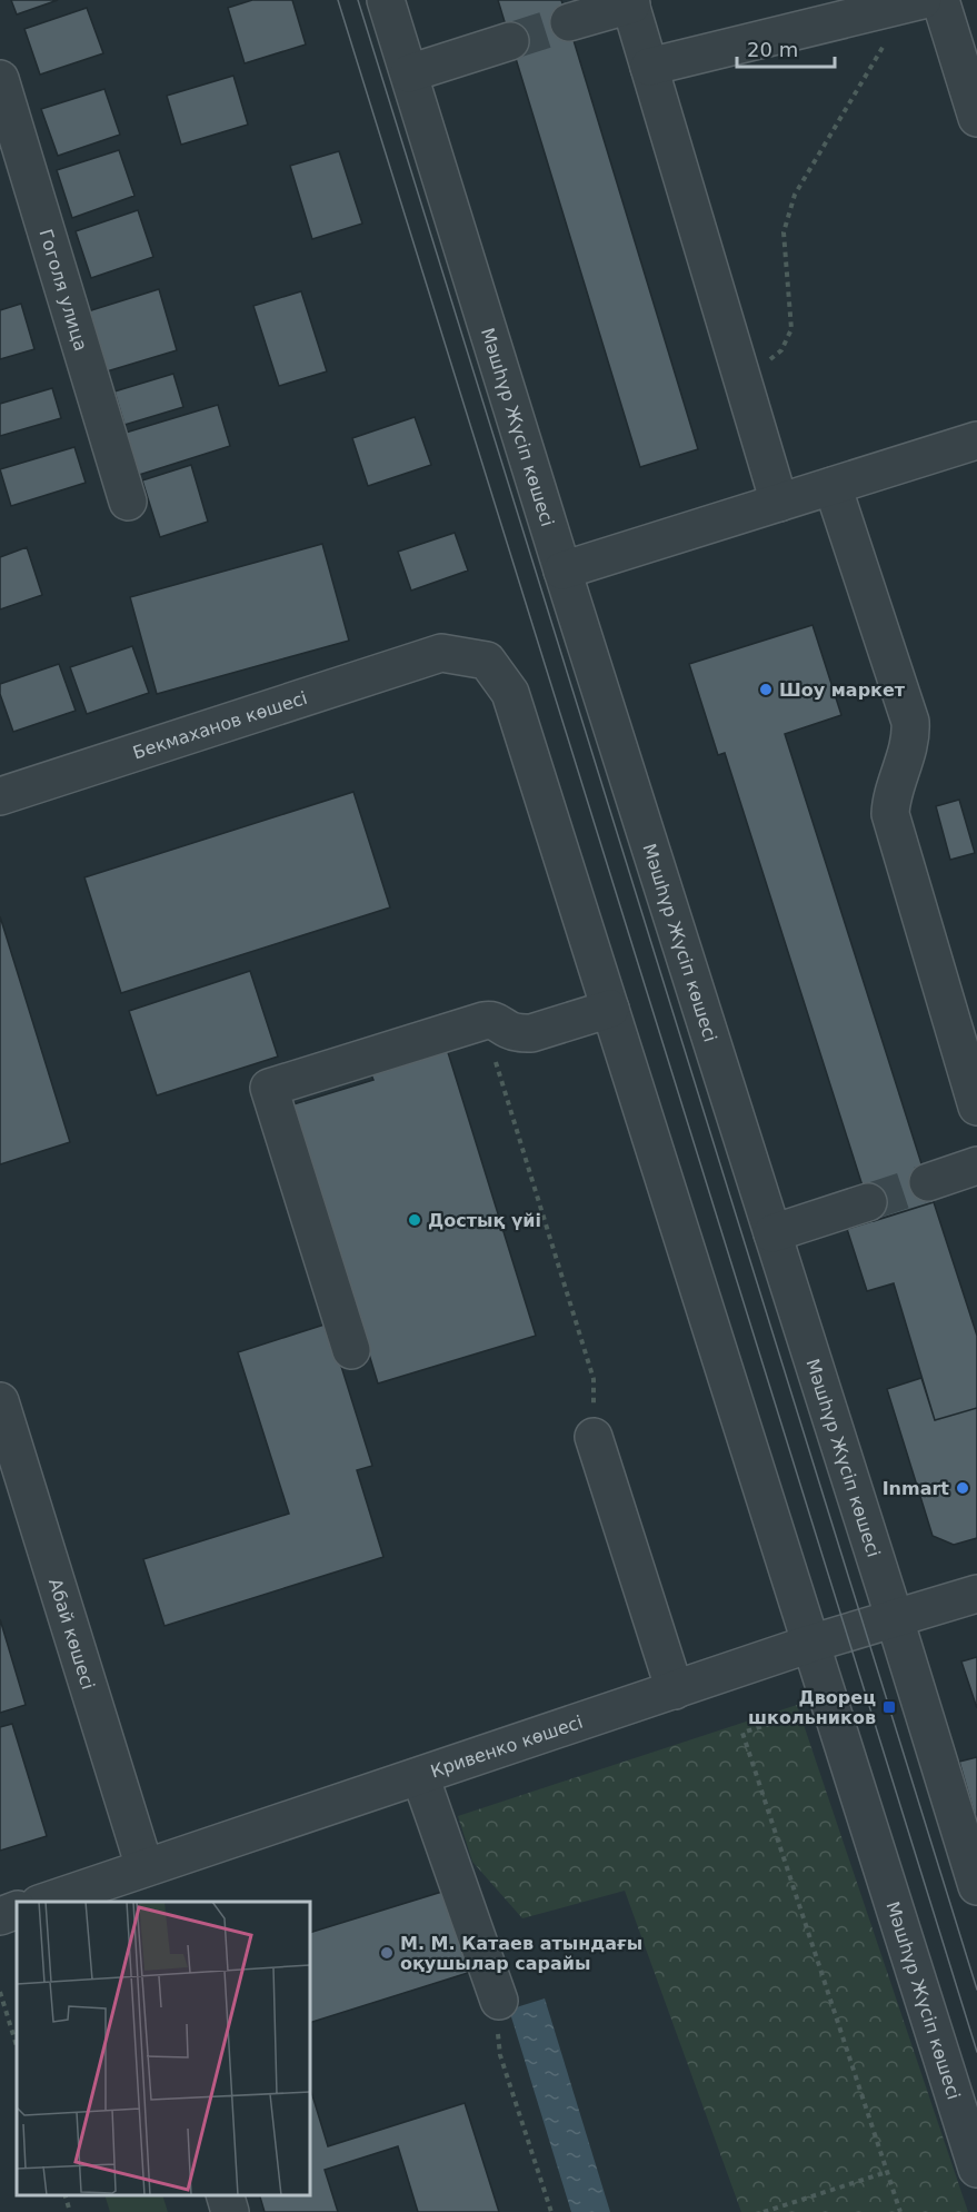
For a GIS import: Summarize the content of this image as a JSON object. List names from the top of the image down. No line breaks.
{"streets":{"street":["Гоголя улица","Мәшһүр Жүсіп көшесі","Бекмаханов көшесі","Абай көшесі","Кривенко көшесі"]},"crossings":[["Мәшһүр Жүсіп көшесі","Бекмаханов көшесі"],["Мәшһүр Жүсіп көшесі","Кривенко көшесі"],["Абай көшесі","Кривенко көшесі"]],"places":{"other":["Шоу маркет","Достық үйі","Inmart","М. М. Катаев атындағы оқушылар сарайы"],"transit":["Дворец школьников"]},"scale_bar":"20 m"}
